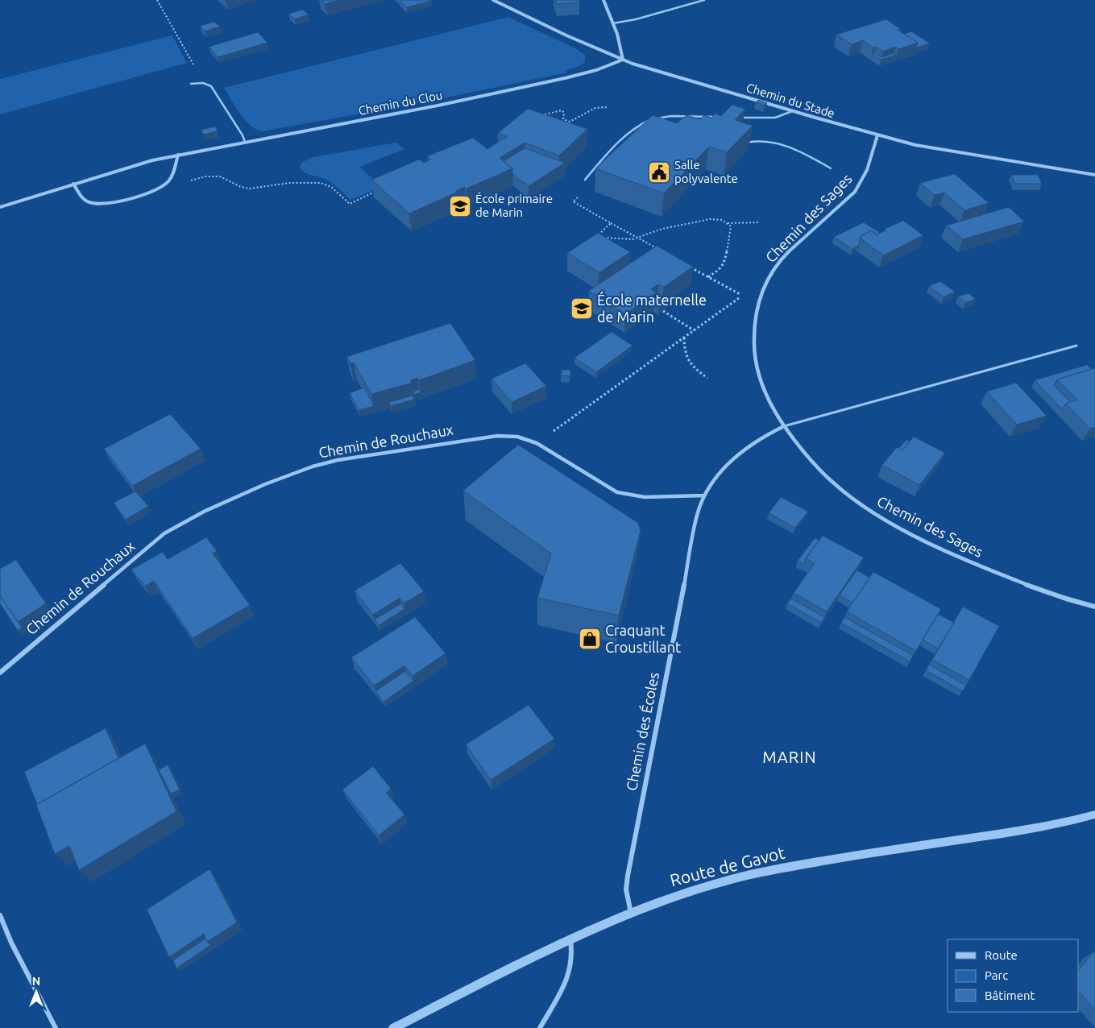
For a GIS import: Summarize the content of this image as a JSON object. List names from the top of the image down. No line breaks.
{"streets":{"street":["Chemin du Stade","Chemin du Clou","Chemin des Sages","Chemin de Rouchaux","Chemin des Écoles","Route de Gavot"]},"crossings":[["Chemin du Stade","Chemin du Clou"],["Chemin du Stade","Chemin des Sages"],["Chemin des Sages","Chemin des Écoles"],["Chemin de Rouchaux","Chemin des Écoles"],["Chemin des Écoles","Route de Gavot"]],"districts":["MARIN"],"places":{"public building":["Salle polyvalente"],"school or university":["École primaire de Marin","École maternelle de Marin"],"shop":["Craquant Croustillant"]},"legend":["Route","Parc","Bâtiment"],"north":"top"}
